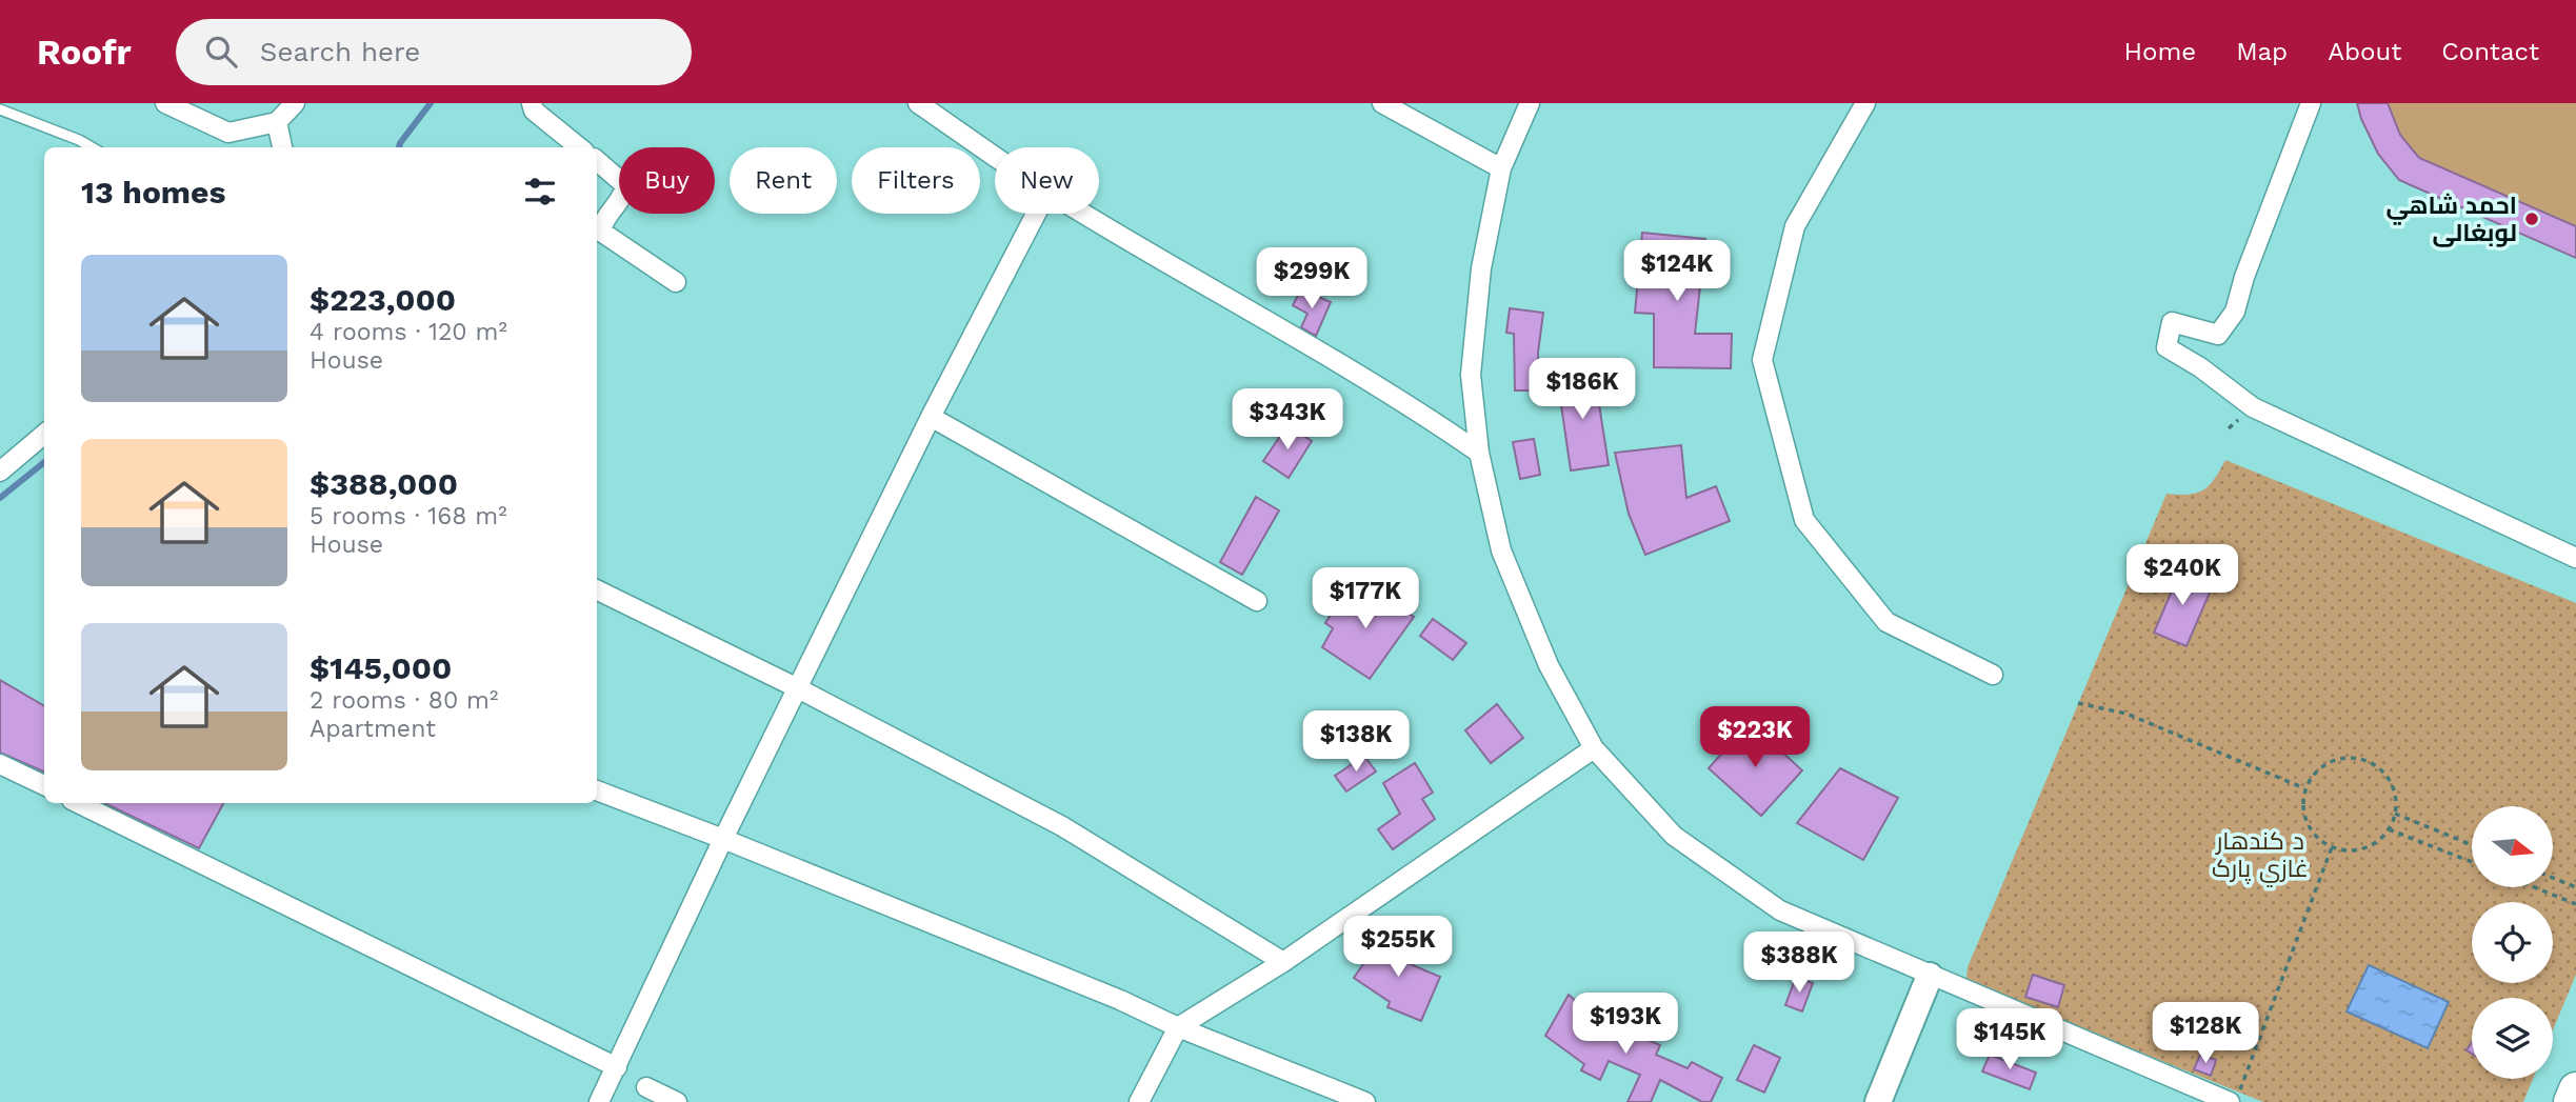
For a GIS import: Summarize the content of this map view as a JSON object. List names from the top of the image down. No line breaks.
{"parks":["د کندهار غازي پارک"],"places":["احمد شاهي لوبغالی"],"north":"right","page":{"header":"Roofr","search":"Search here","nav":["Home","Map","About","Contact"],"chip":["Buy","Rent","Filters","New"],"heading":"13 homes","list":[{"name":"$223,000","note":"4 rooms · 120 m² · House"},{"name":"$388,000","note":"5 rooms · 168 m² · House"},{"name":"$145,000","note":"2 rooms · 80 m² · Apartment"}],"price":["$124K","$299K","$186K","$343K","$240K","$177K","$223K","$138K","$255K","$388K","$193K","$128K","$145K"]}}
